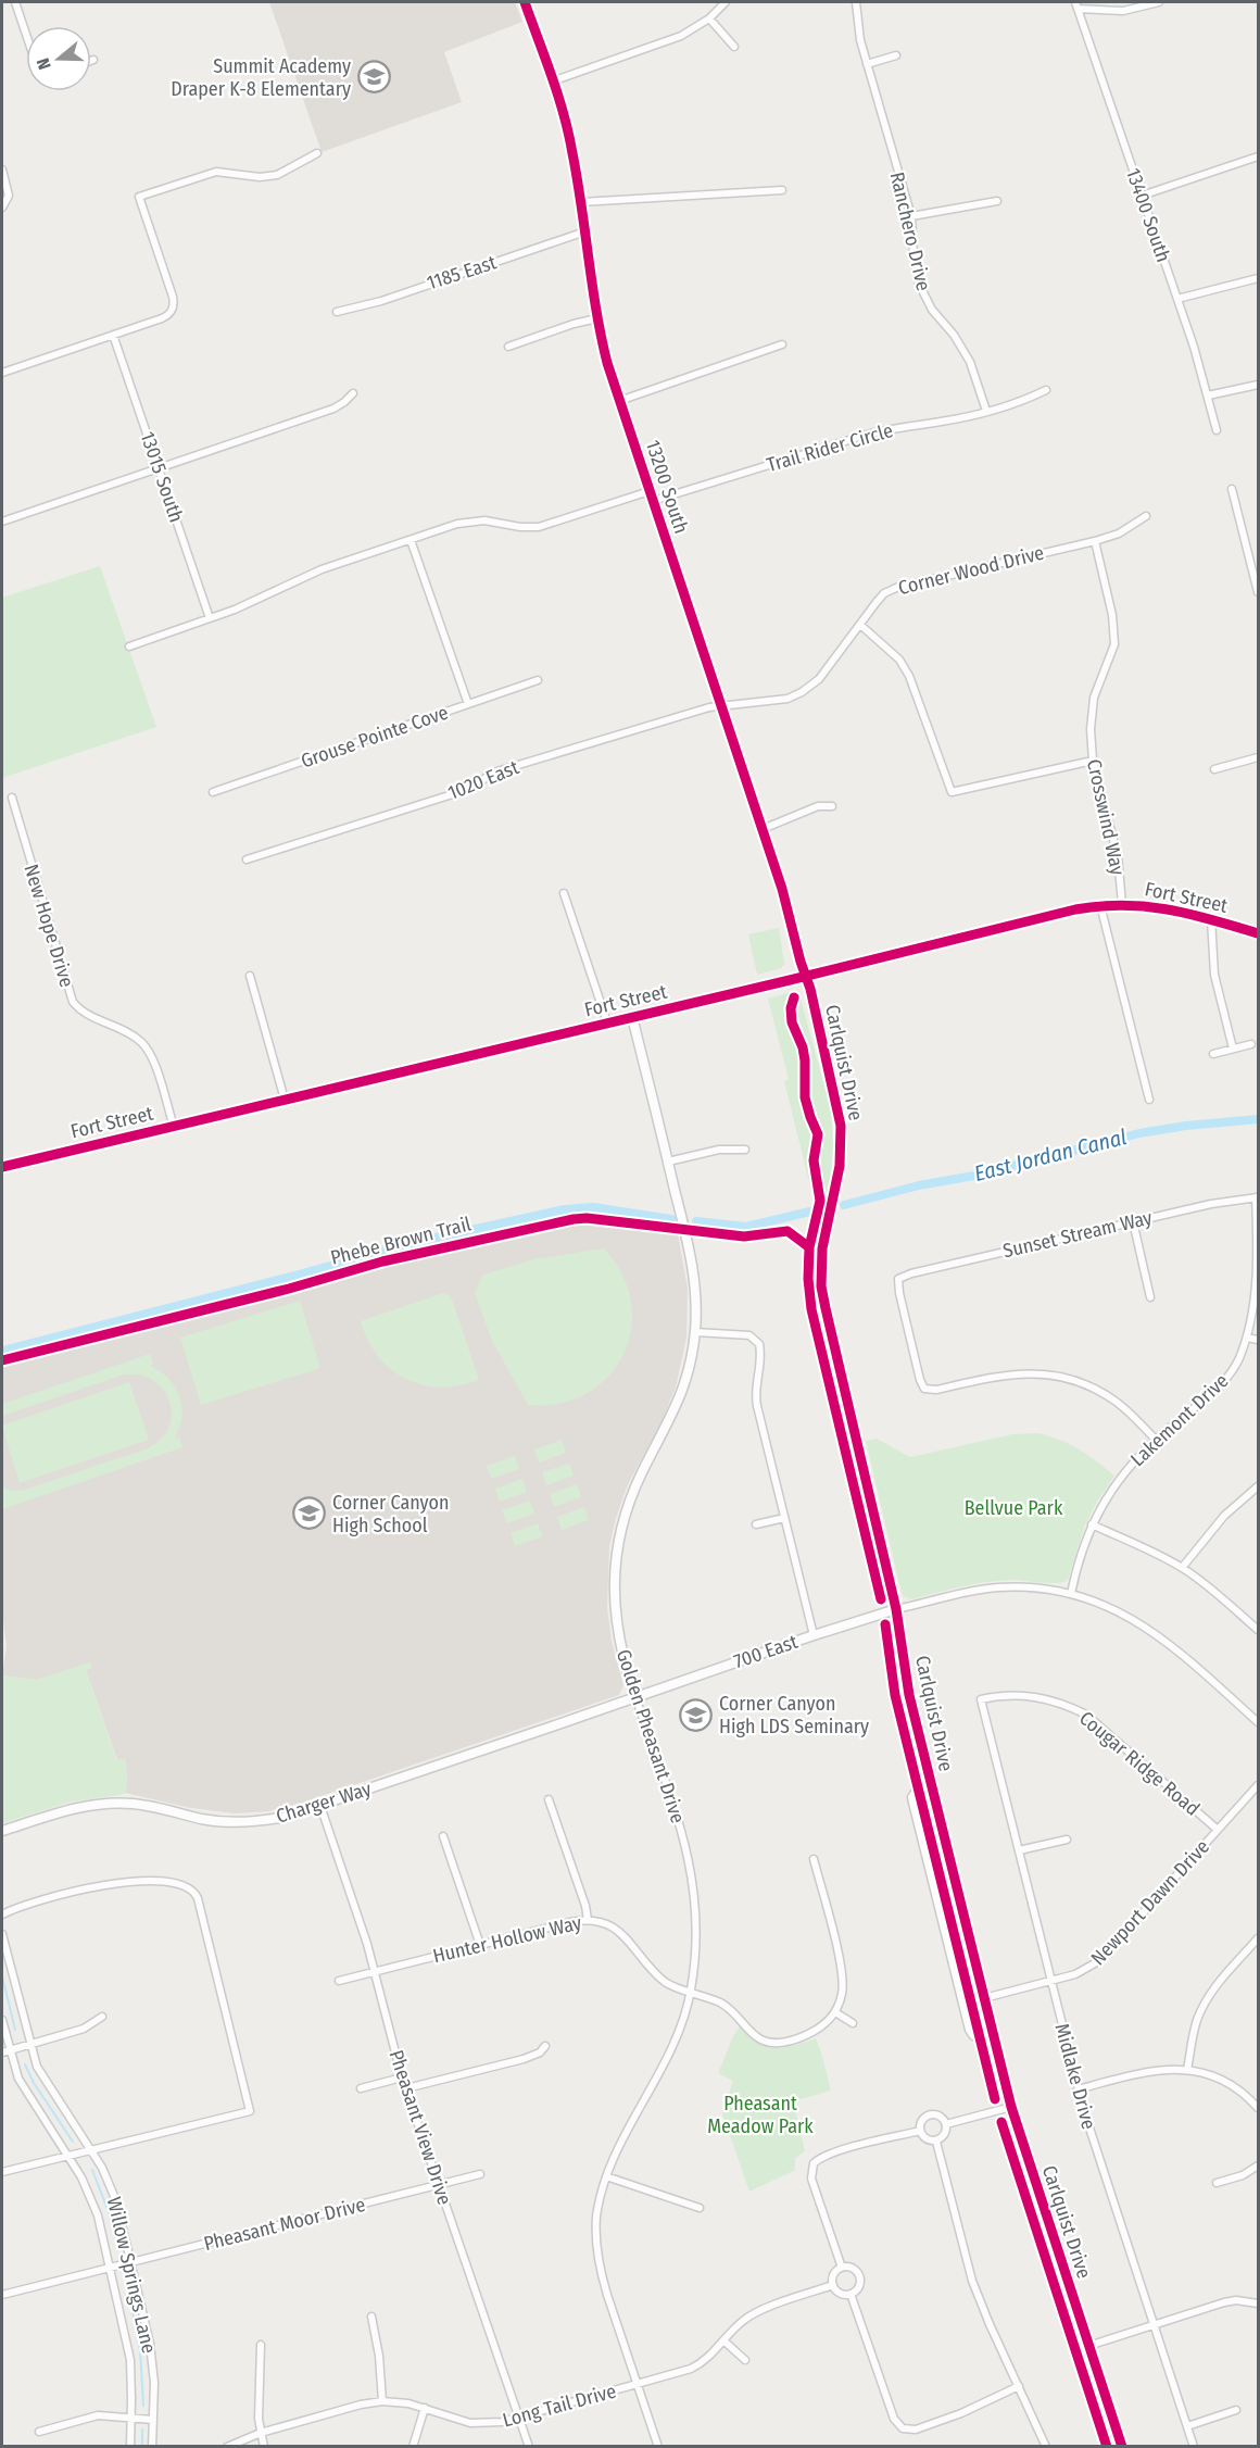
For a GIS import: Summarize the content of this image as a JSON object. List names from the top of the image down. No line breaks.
{"streets":{"street":["13400 South","Ranchero Drive","1185 East","Trail Rider Circle","13015 South","13200 South","Corner Wood Drive","Grouse Pointe Cove","1020 East","Crosswind Way","Fort Street","New Hope Drive","Carlquist Drive","Sunset Stream Way","Lakemont Drive","700 East","Golden Pheasant Drive","Cougar Ridge Road","Charger Way","Newport Dawn Drive","Hunter Hollow Way","Midlake Drive","Pheasant View Drive","Pheasant Moor Drive","Willow Springs Lane","Long Tail Drive"],"cycle path":["Phebe Brown Trail"]},"crossings":[["Ranchero Drive","Trail Rider Circle"],["1185 East","13200 South"],["Trail Rider Circle","13200 South"],["13200 South","Corner Wood Drive"],["13200 South","1020 East"],["13200 South","Fort Street"],["13200 South","Carlquist Drive"],["Corner Wood Drive","1020 East"],["Corner Wood Drive","Crosswind Way"],["Crosswind Way","Fort Street"],["Fort Street","New Hope Drive"],["Fort Street","Carlquist Drive"],["Fort Street","Golden Pheasant Drive"],["Carlquist Drive","700 East"],["Carlquist Drive","Newport Dawn Drive"],["Sunset Stream Way","Lakemont Drive"],["700 East","Golden Pheasant Drive"],["700 East","Charger Way"],["Golden Pheasant Drive","Charger Way"],["Golden Pheasant Drive","Hunter Hollow Way"],["Golden Pheasant Drive","Long Tail Drive"],["Cougar Ridge Road","Newport Dawn Drive"],["Cougar Ridge Road","Midlake Drive"],["Charger Way","Pheasant View Drive"],["Newport Dawn Drive","Midlake Drive"],["Hunter Hollow Way","Pheasant View Drive"],["Pheasant View Drive","Pheasant Moor Drive"],["Pheasant View Drive","Long Tail Drive"],["Pheasant Moor Drive","Willow Springs Lane"]],"water":["East Jordan Canal"],"parks":["Bellvue Park","Pheasant Meadow Park"],"places":{"school or university":["Summit Academy Draper K-8 Elementary","Corner Canyon High School","Corner Canyon High LDS Seminary"]},"north":"left"}
